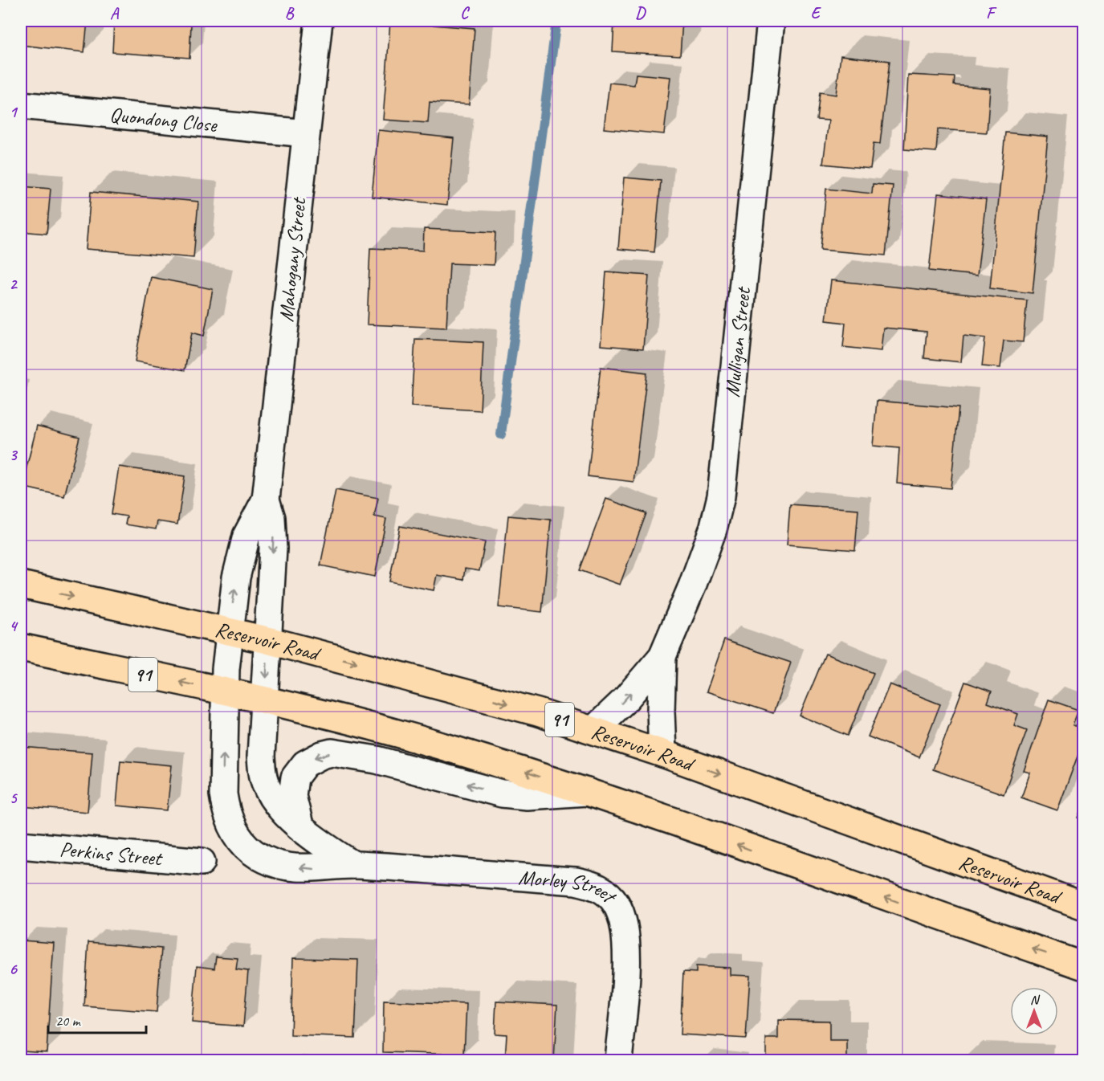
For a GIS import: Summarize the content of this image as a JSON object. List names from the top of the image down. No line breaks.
{"streets":{"main road":["Reservoir Road","91"],"street":["Quondong Close","Mahogany Street","Mulligan Street","Perkins Street","Morley Street"]},"crossings":[["Quondong Close","Mahogany Street"],["Mahogany Street","Reservoir Road"],["Mahogany Street","91"],["Mahogany Street","Morley Street"],["Mulligan Street","Reservoir Road"],["Reservoir Road","Morley Street"],["91","Morley Street"]],"scale_bar":"20 m","north":"top","grid":{"columns":["A","B","C","D","E","F"],"rows":["1","2","3","4","5","6"]}}
